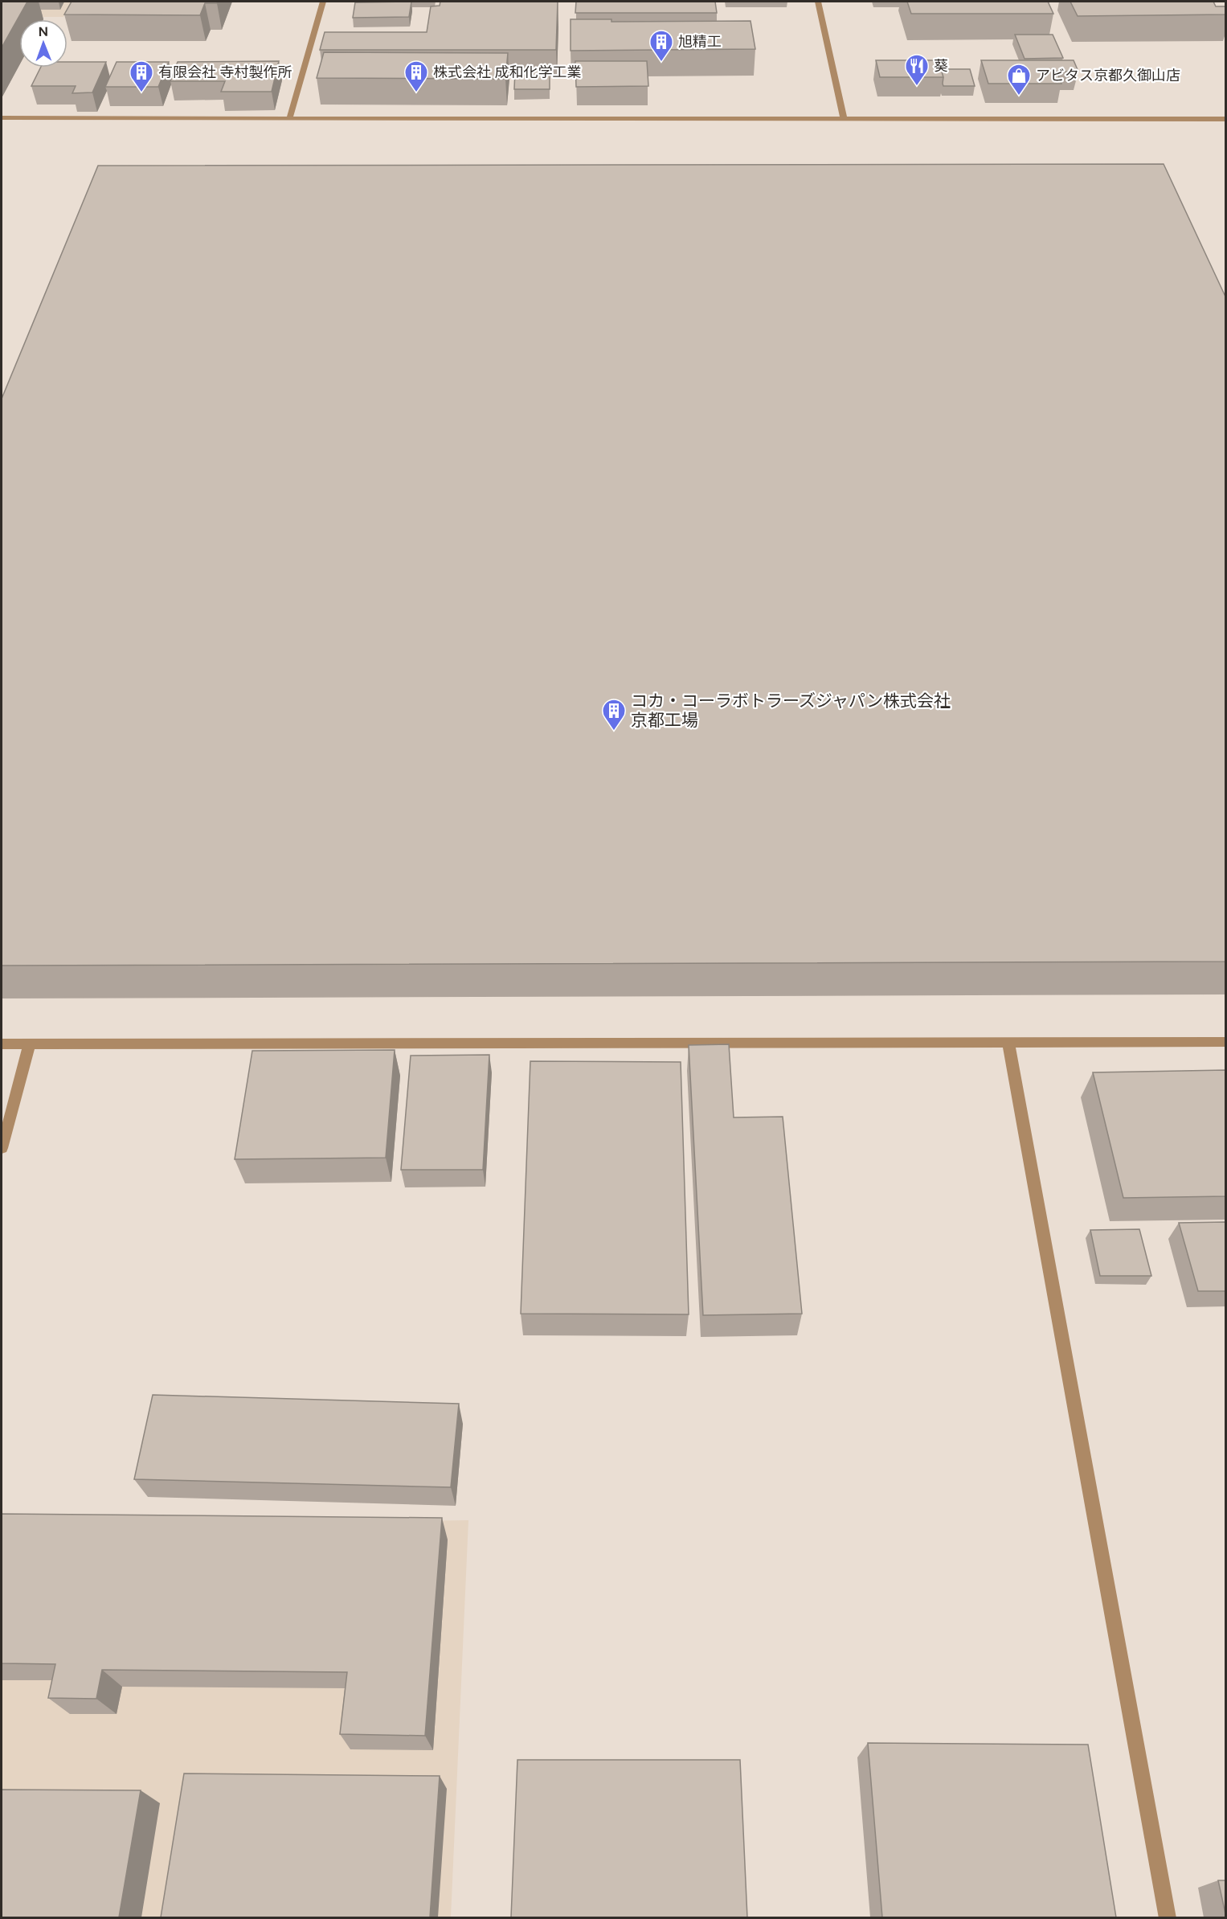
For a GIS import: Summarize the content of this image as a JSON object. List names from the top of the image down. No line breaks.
{"places":{"building":["旭精工","有限会社 寺村製作所","株式会社 成和化学工業","コカ・コーラボトラーズジャパン株式会社 京都工場"],"restaurant":["葵"],"shop":["アビタス京都久御山店"]},"north":"top"}
